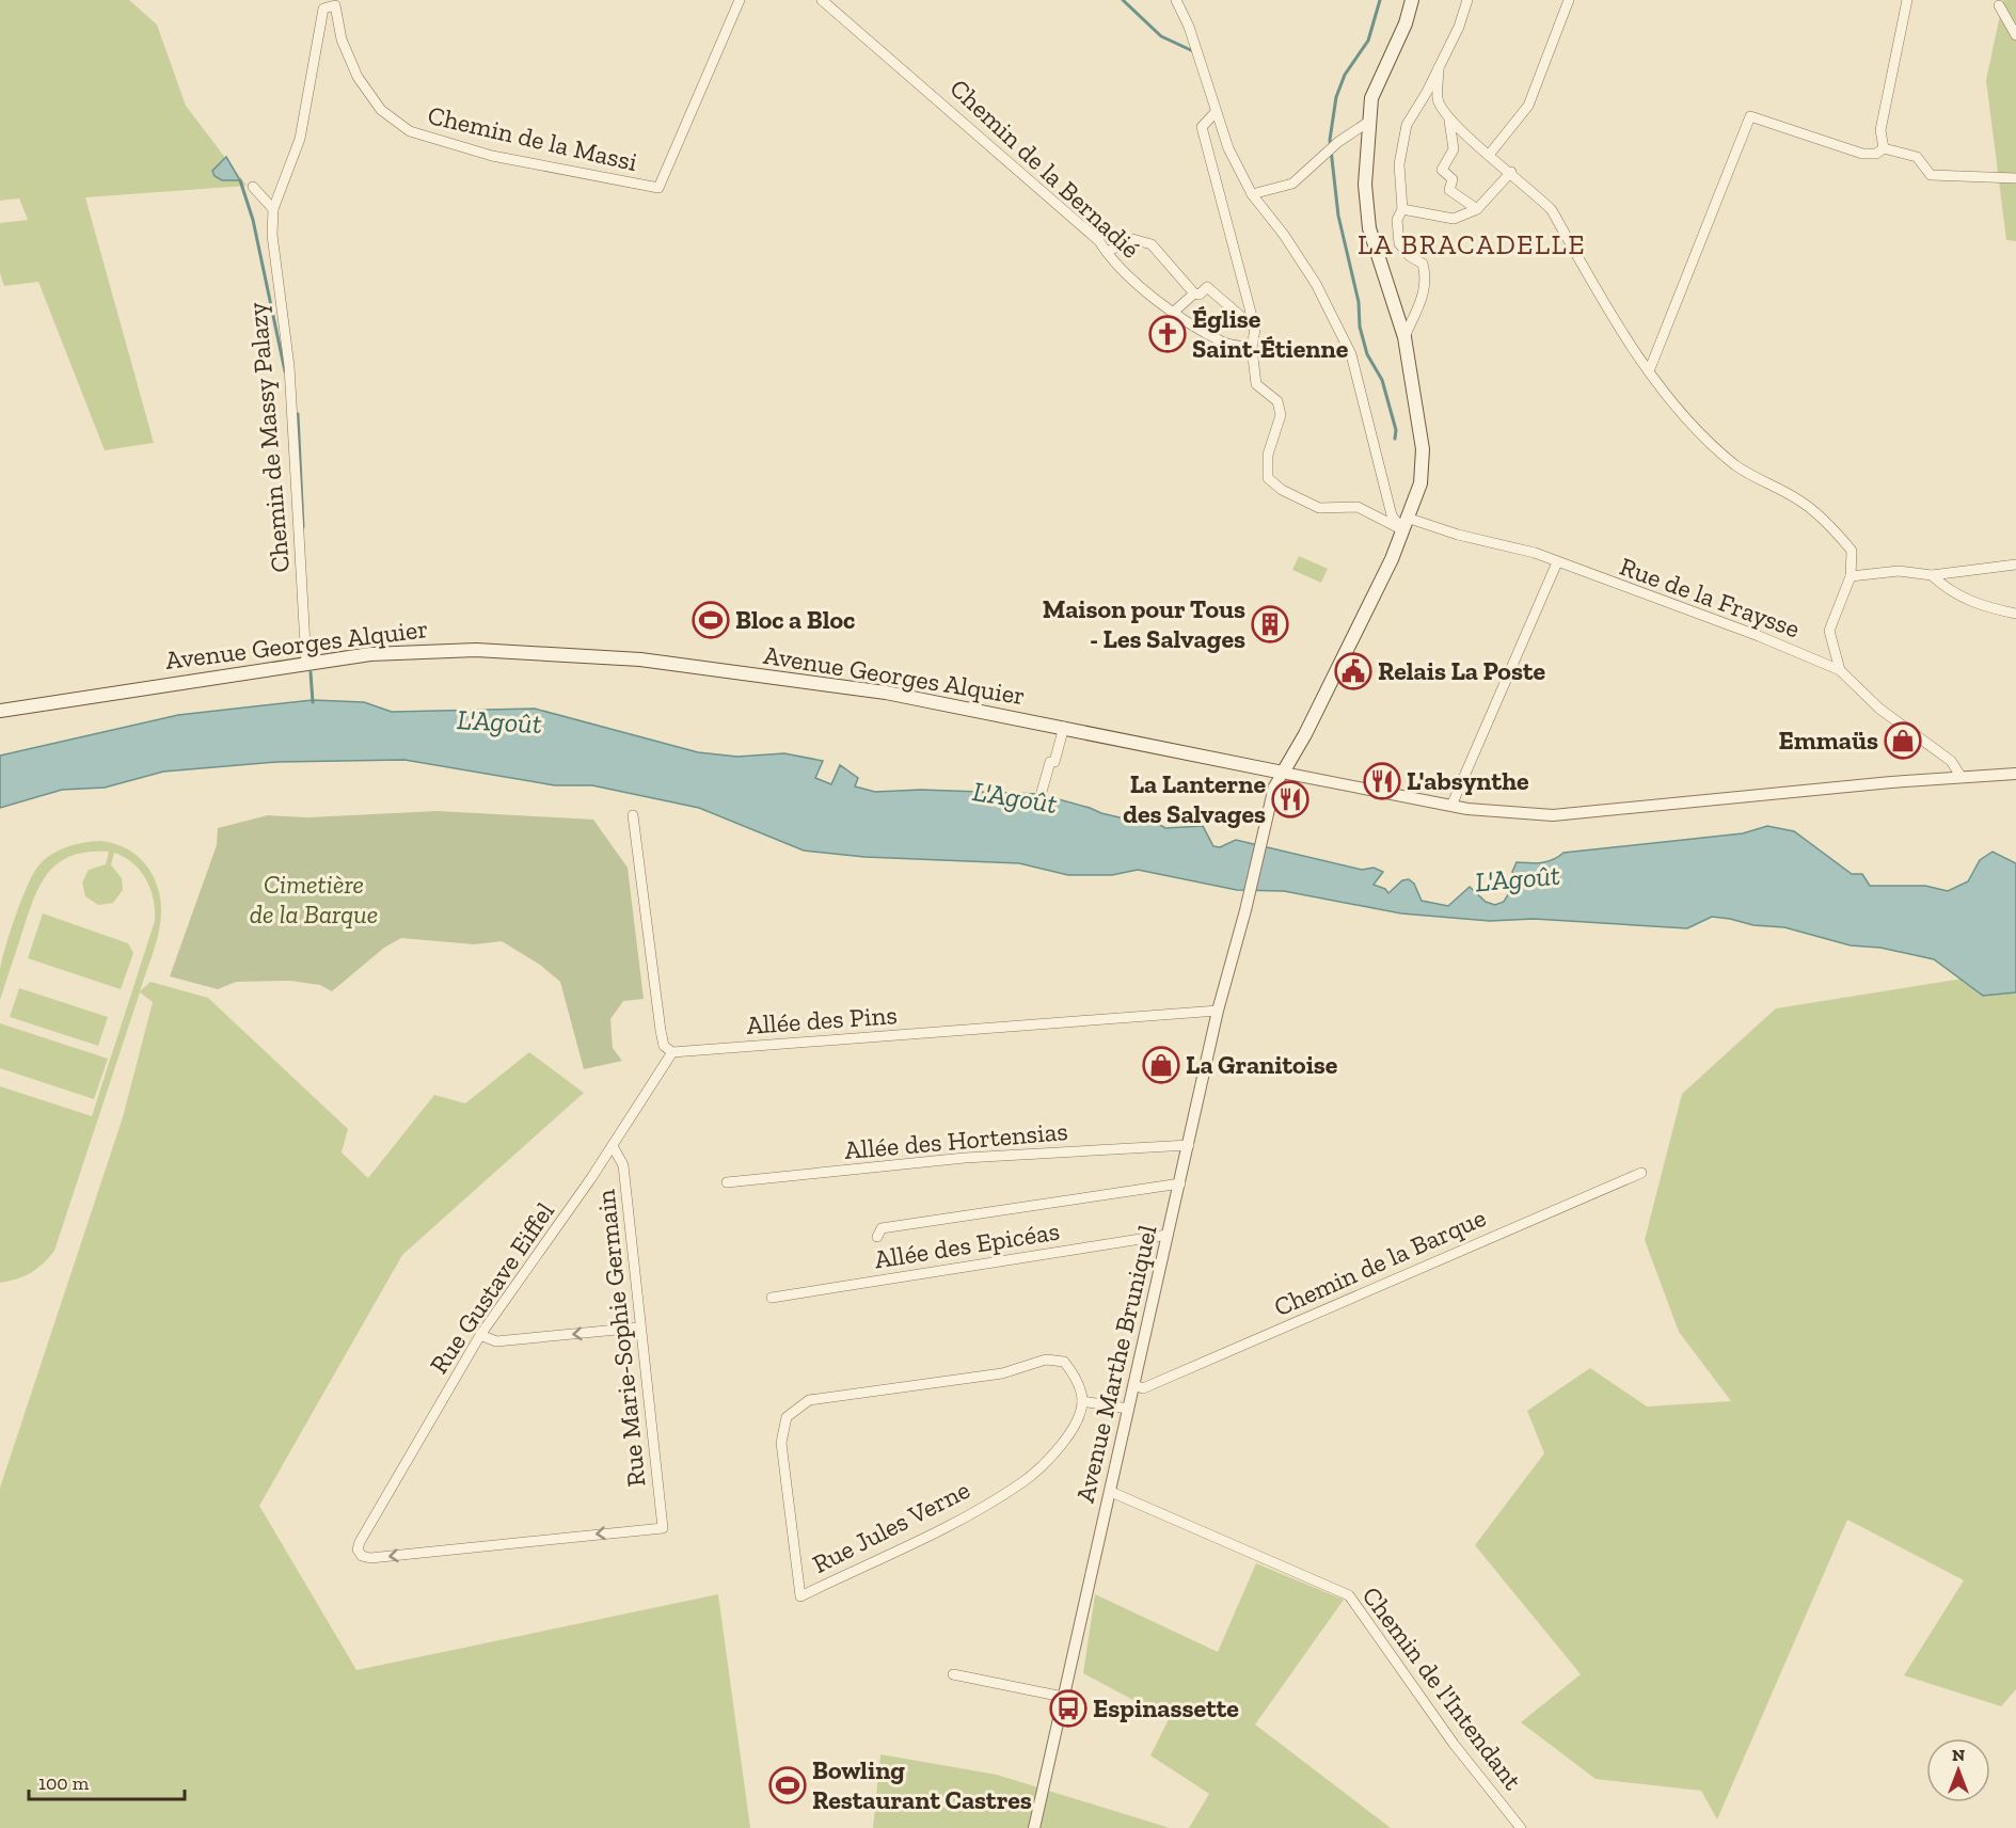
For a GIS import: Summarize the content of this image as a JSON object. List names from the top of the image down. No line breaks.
{"streets":{"main road":["Avenue Georges Alquier"],"street":["Chemin de la Massi","Chemin de la Bernadié","Chemin de Massy Palazy","Rue de la Fraysse","Allée des Pins","Allée des Hortensias","Allée des Epicéas","Chemin de la Barque","Rue Gustave Eiffel","Rue Marie-Sophie Germain","Avenue Marthe Bruniquel","Rue Jules Verne","Chemin de l'Intendant"]},"crossings":[["Chemin de la Massi","Chemin de Massy Palazy"],["Chemin de la Bernadié","Rue de la Fraysse"],["Chemin de Massy Palazy","Avenue Georges Alquier"],["Avenue Georges Alquier","Avenue Marthe Bruniquel"],["Allée des Pins","Rue Gustave Eiffel"],["Allée des Pins","Avenue Marthe Bruniquel"],["Allée des Hortensias","Avenue Marthe Bruniquel"],["Allée des Epicéas","Avenue Marthe Bruniquel"],["Chemin de la Barque","Avenue Marthe Bruniquel"],["Rue Gustave Eiffel","Rue Marie-Sophie Germain"],["Avenue Marthe Bruniquel","Chemin de l'Intendant"]],"districts":["LA BRACADELLE"],"water":["L'Agoût"],"parks":["Cimetière de la Barque"],"places":{"church":["Église Saint-Étienne"],"sports":["Bloc a Bloc","Bowling Restaurant Castres"],"building":["Maison pour Tous - Les Salvages"],"public building":["Relais La Poste"],"shop":["Emmaüs","La Granitoise"],"restaurant":["L'absynthe","La Lanterne des Salvages"],"bus stop":["Espinassette"]},"scale_bar":"100 m","north":"top"}
